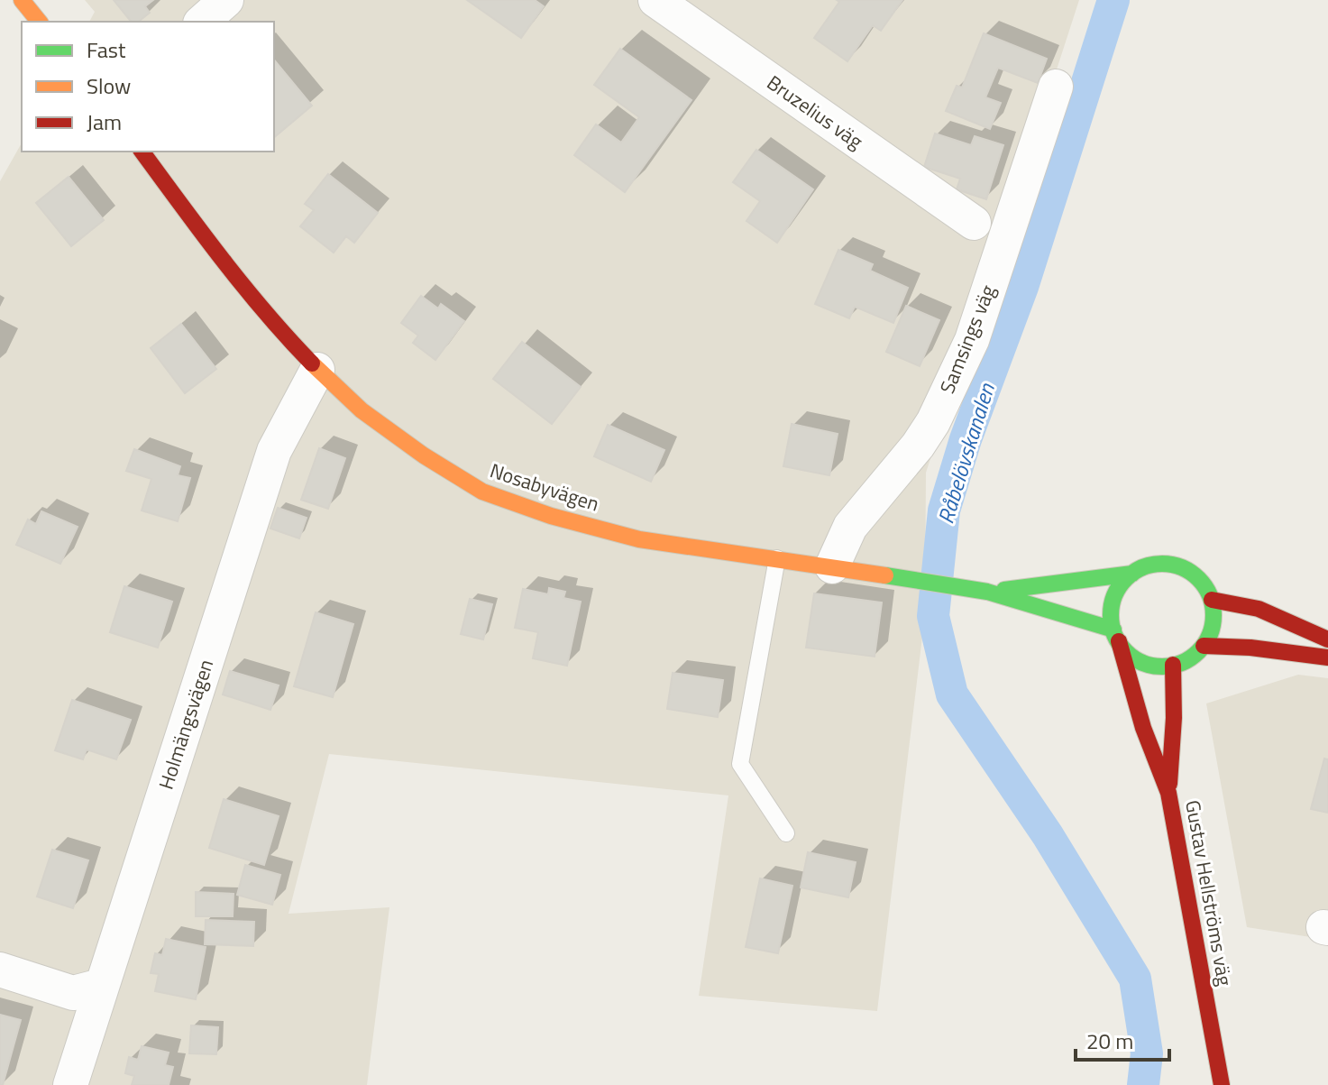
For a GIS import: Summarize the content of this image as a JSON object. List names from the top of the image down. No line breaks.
{"streets":{"main road":["Nosabyvägen","Gustav Hellströms väg"],"street":["Bruzelius väg","Samsings väg","Holmängsvägen"]},"crossings":[["Samsings väg","Nosabyvägen"],["Nosabyvägen","Holmängsvägen"],["Nosabyvägen","Gustav Hellströms väg"]],"water":["Råbelövskanalen"],"legend":["Fast","Slow","Jam"],"scale_bar":"20 m"}
